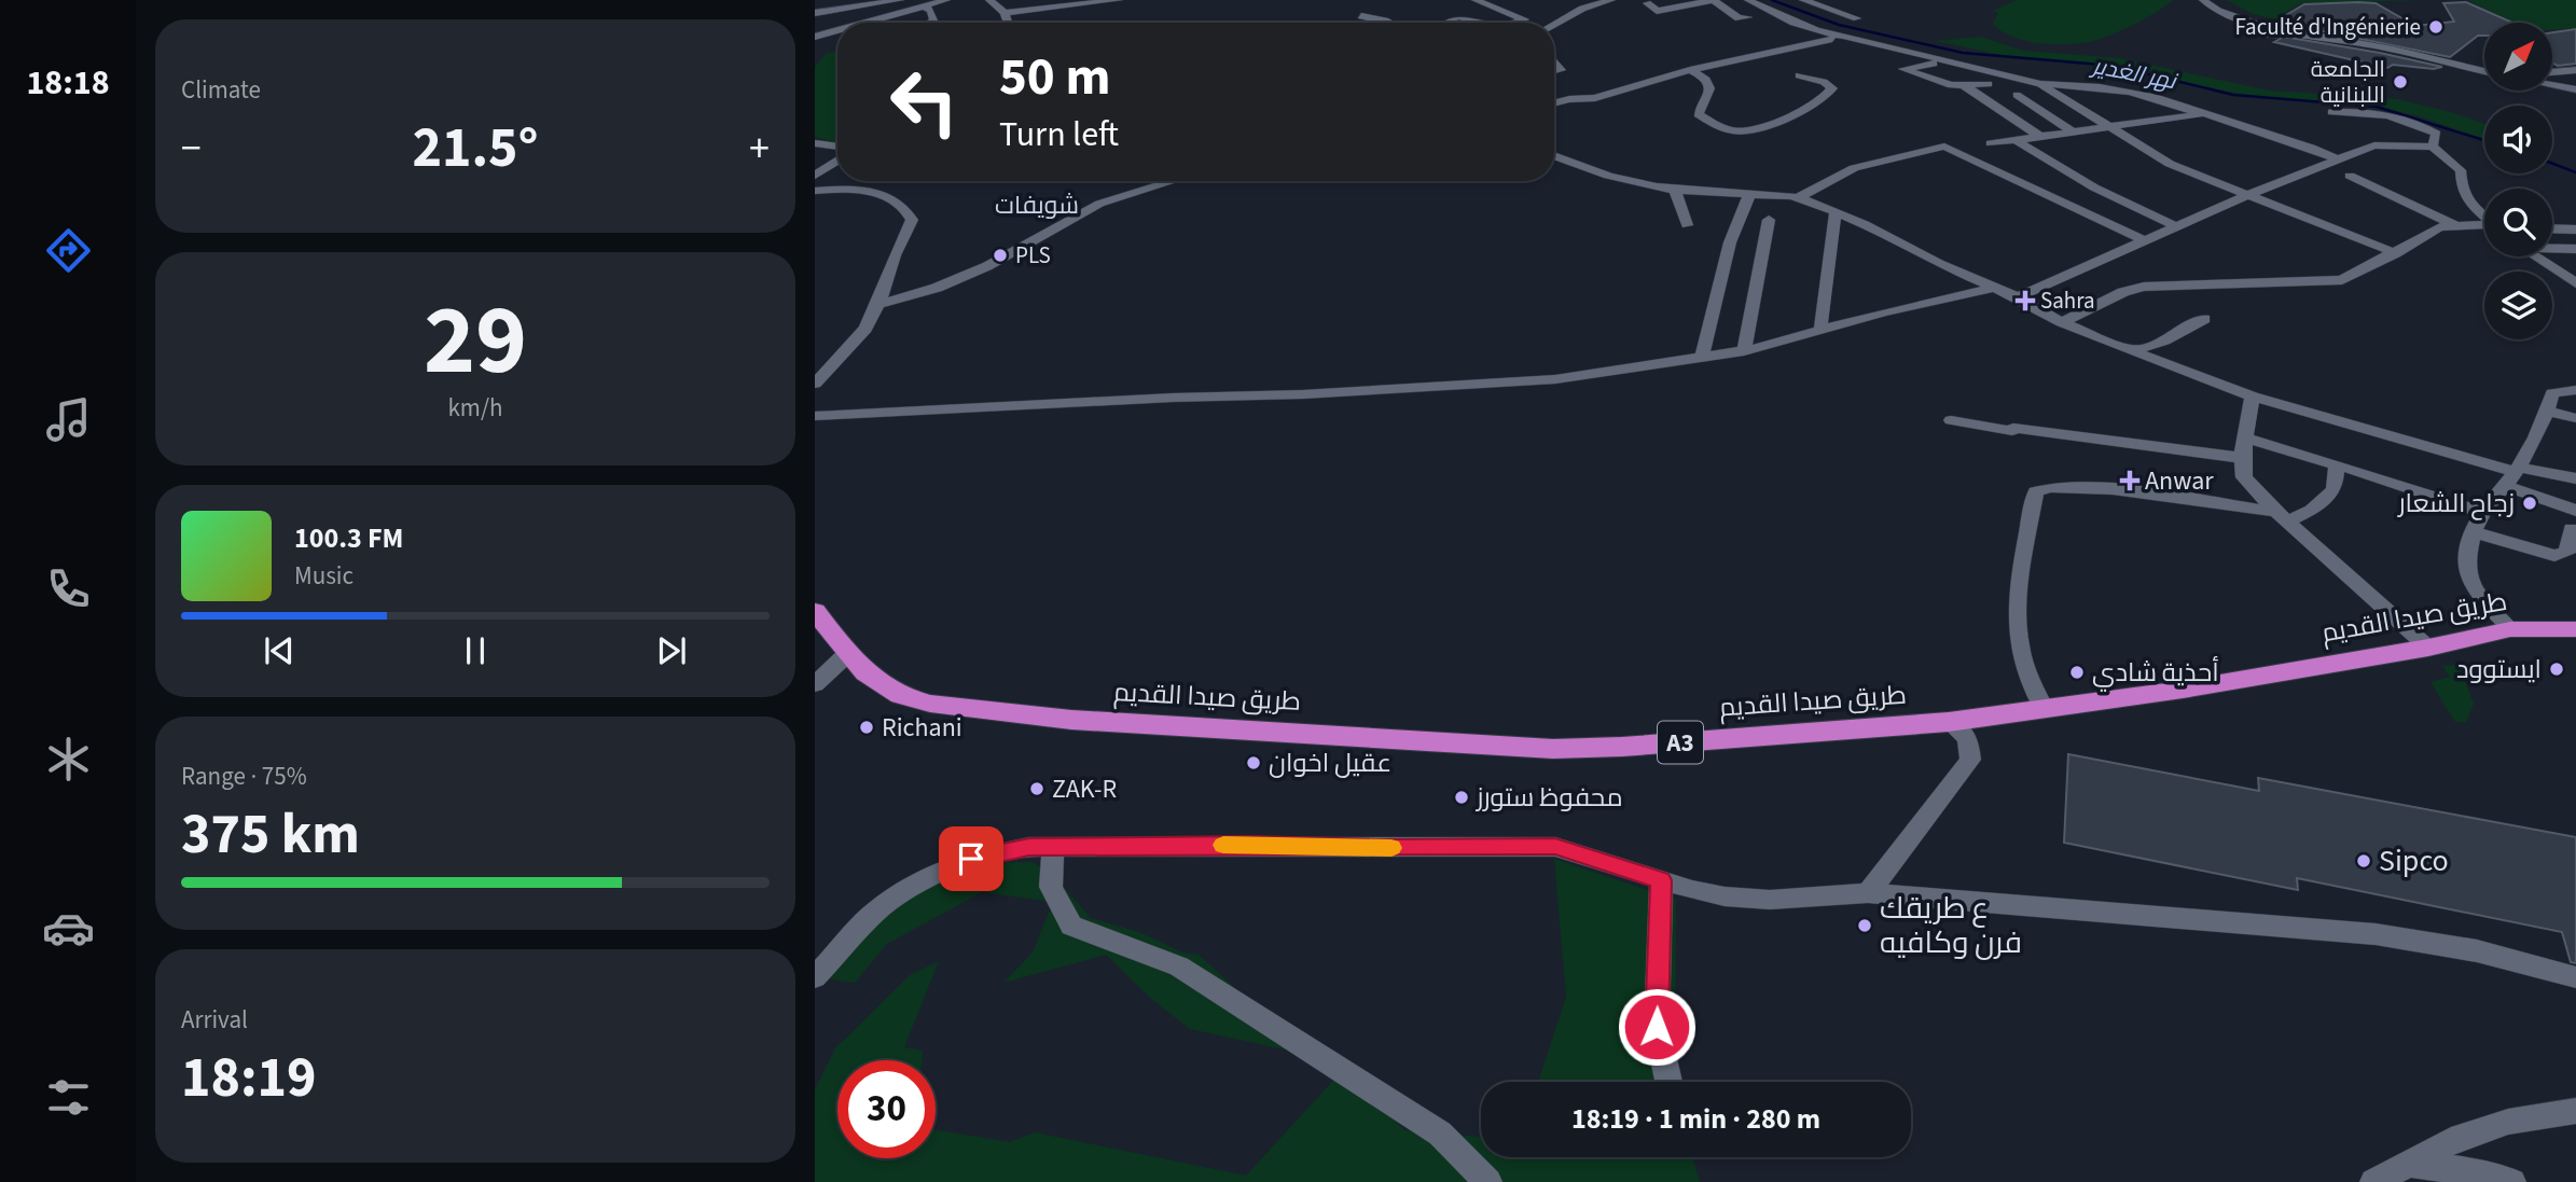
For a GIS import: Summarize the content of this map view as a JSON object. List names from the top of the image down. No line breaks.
{"streets":{"highway":["طريق صيدا القديم","A3"]},"districts":["شويفات"],"water":["نهر الغدير"],"places":{"other":["Faculté d'Ingénierie","الجامعة اللبنانية","PLS","زجاح الشعار","ايستوود","أحذية شادي","Richani","عقيل اخوان","ZAK-R","محفوظ ستورز","Sipco","ع طريقك فرن وكافيه"],"health":["Sahra","Anwar"]},"north":"top right","page":{"tabs":"18:18","tile":["Climate",["29","km/h"],["Range · 75%","375 km"],["Arrival","18:19"]],"turn":["50 m","Turn left"],"heat":["−","21.5°","+"],"song":["100.3 FM","Music"],"limit":"30","trip":"18:19 · 1 min · 280 m"}}
